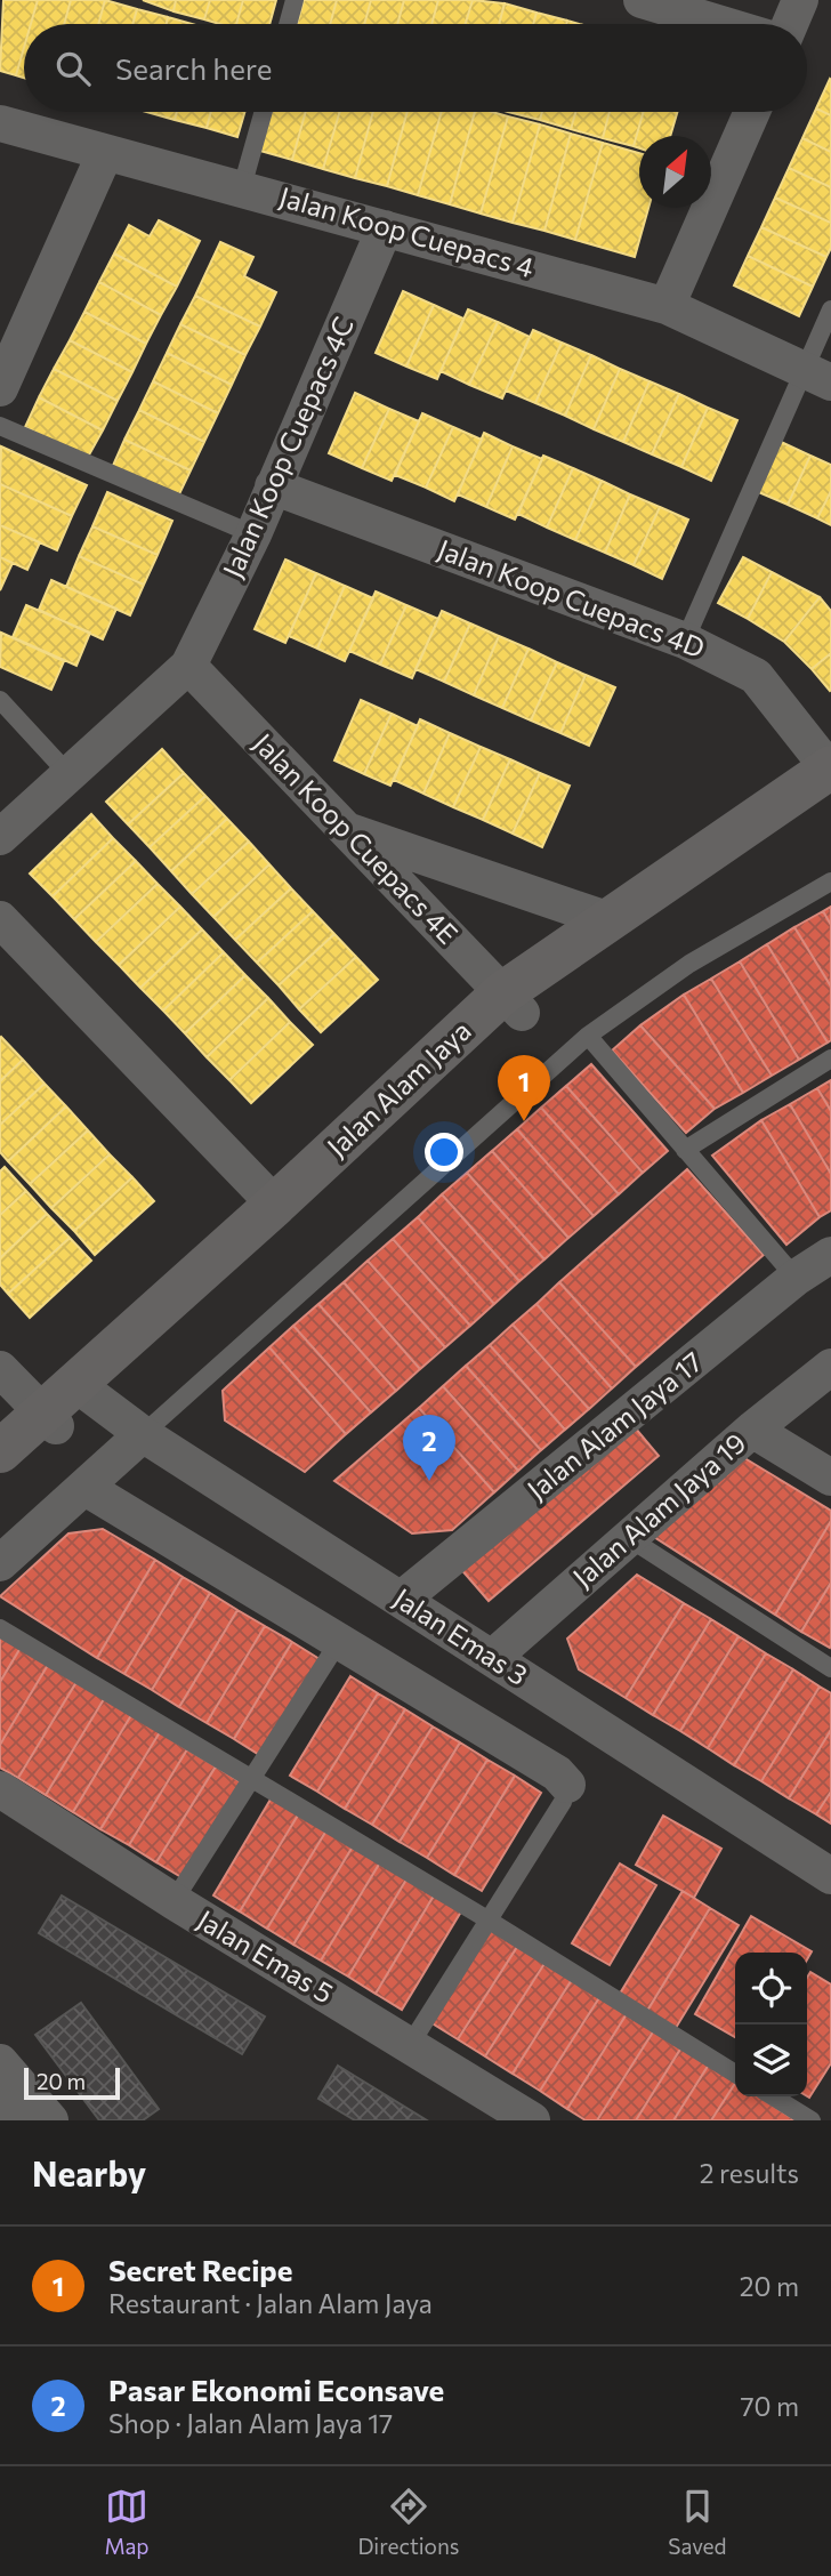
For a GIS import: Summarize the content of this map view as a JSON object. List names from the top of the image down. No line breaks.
{"streets":{"street":["Jalan Koop Cuepacs 4","Jalan Koop Cuepacs 4C","Jalan Koop Cuepacs 4D","Jalan Koop Cuepacs 4E","Jalan Alam Jaya","Jalan Alam Jaya 17","Jalan Alam Jaya 19","Jalan Emas 3","Jalan Emas 5"]},"crossings":[["Jalan Koop Cuepacs 4","Jalan Koop Cuepacs 4C"],["Jalan Koop Cuepacs 4C","Jalan Koop Cuepacs 4D"],["Jalan Koop Cuepacs 4C","Jalan Koop Cuepacs 4E"],["Jalan Koop Cuepacs 4D","Jalan Alam Jaya"],["Jalan Koop Cuepacs 4E","Jalan Alam Jaya"],["Jalan Alam Jaya","Jalan Emas 3"],["Jalan Alam Jaya 17","Jalan Emas 3"],["Jalan Alam Jaya 19","Jalan Emas 3"]],"scale_bar":"20 m","north":"top right","page":{"search":"Search here","pins":["1","2"],"scale":"20 m","heading":["Nearby","2 results"],"list":[{"mark":"1","name":"Secret Recipe","note":"Restaurant · Jalan Alam Jaya","value":"20 m"},{"mark":"2","name":"Pasar Ekonomi Econsave","note":"Shop · Jalan Alam Jaya 17","value":"70 m"}],"nav":["Map","Directions","Saved"]}}
